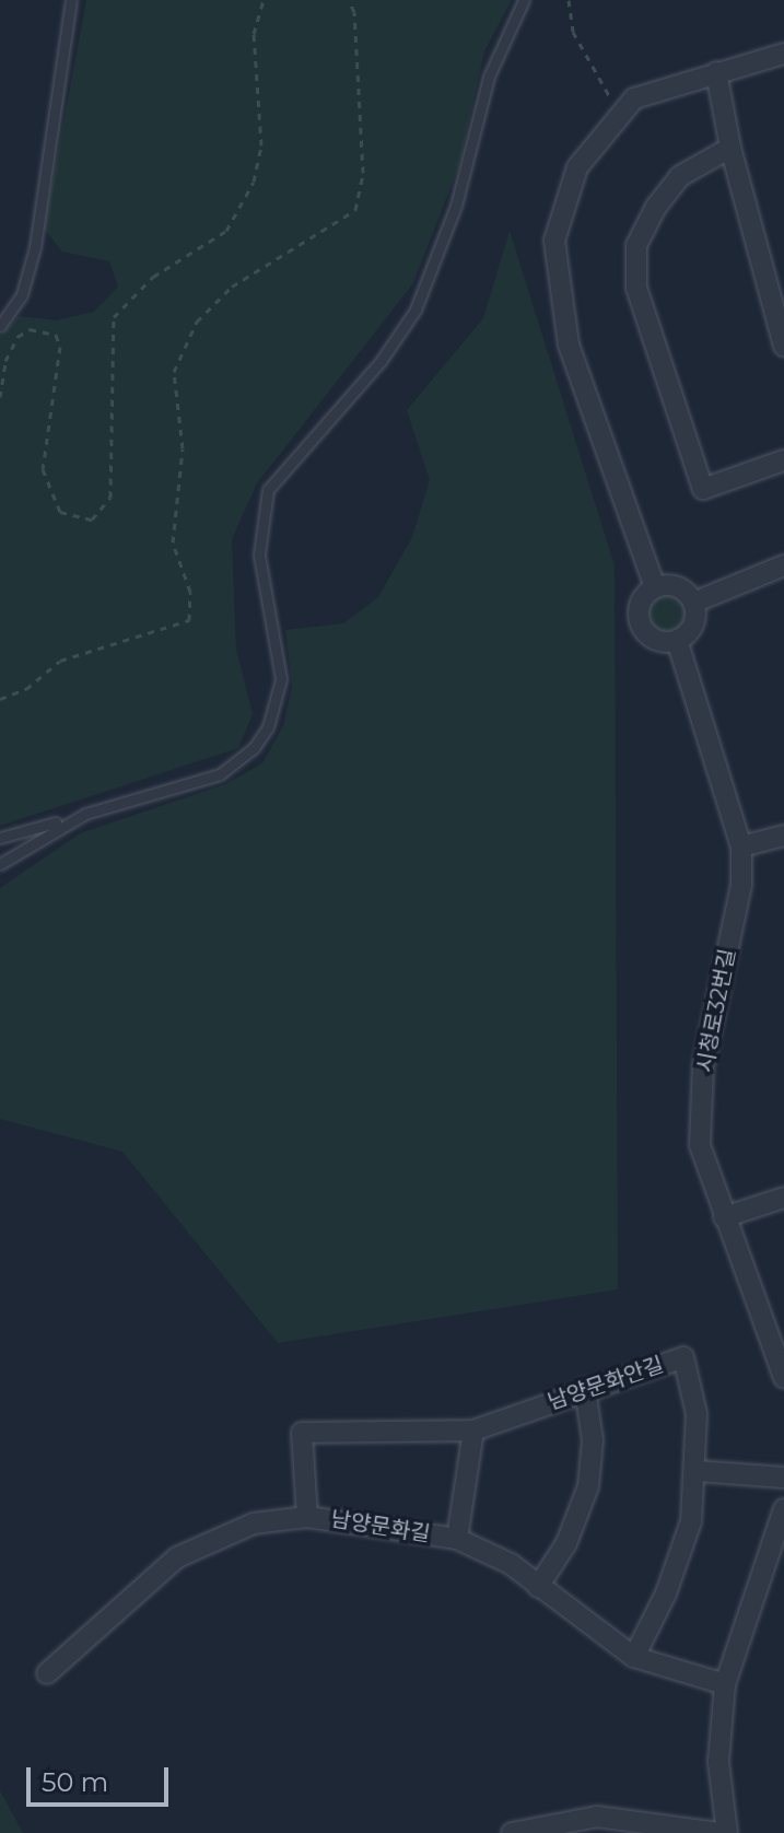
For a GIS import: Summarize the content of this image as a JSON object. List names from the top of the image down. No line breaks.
{"streets":{"street":["시청로32번길","남양문화안길","남양문화길"]},"crossings":[["남양문화안길","남양문화길"]],"scale_bar":"50 m"}
